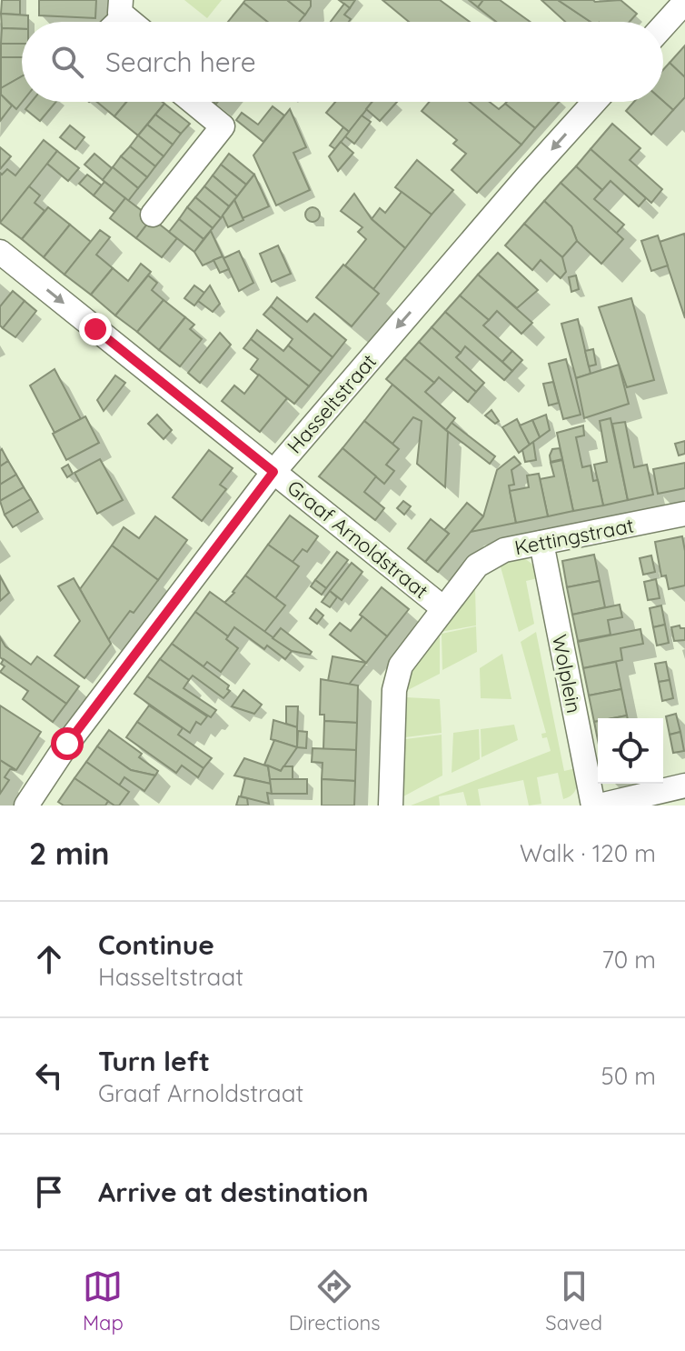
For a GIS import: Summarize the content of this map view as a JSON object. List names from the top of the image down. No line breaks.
{"streets":{"street":["Hasseltstraat","Kettingstraat","Graaf Arnoldstraat","Wolplein"]},"crossings":[["Hasseltstraat","Graaf Arnoldstraat"],["Kettingstraat","Graaf Arnoldstraat"],["Kettingstraat","Wolplein"]],"one_way":["Hasseltstraat","Graaf Arnoldstraat"],"page":{"search":"Search here","heading":["2 min","Walk · 120 m"],"list":[["Continue","Hasseltstraat","70 m"],["Turn left","Graaf Arnoldstraat","50 m"],"Arrive at destination"],"nav":["Map","Directions","Saved"]}}
